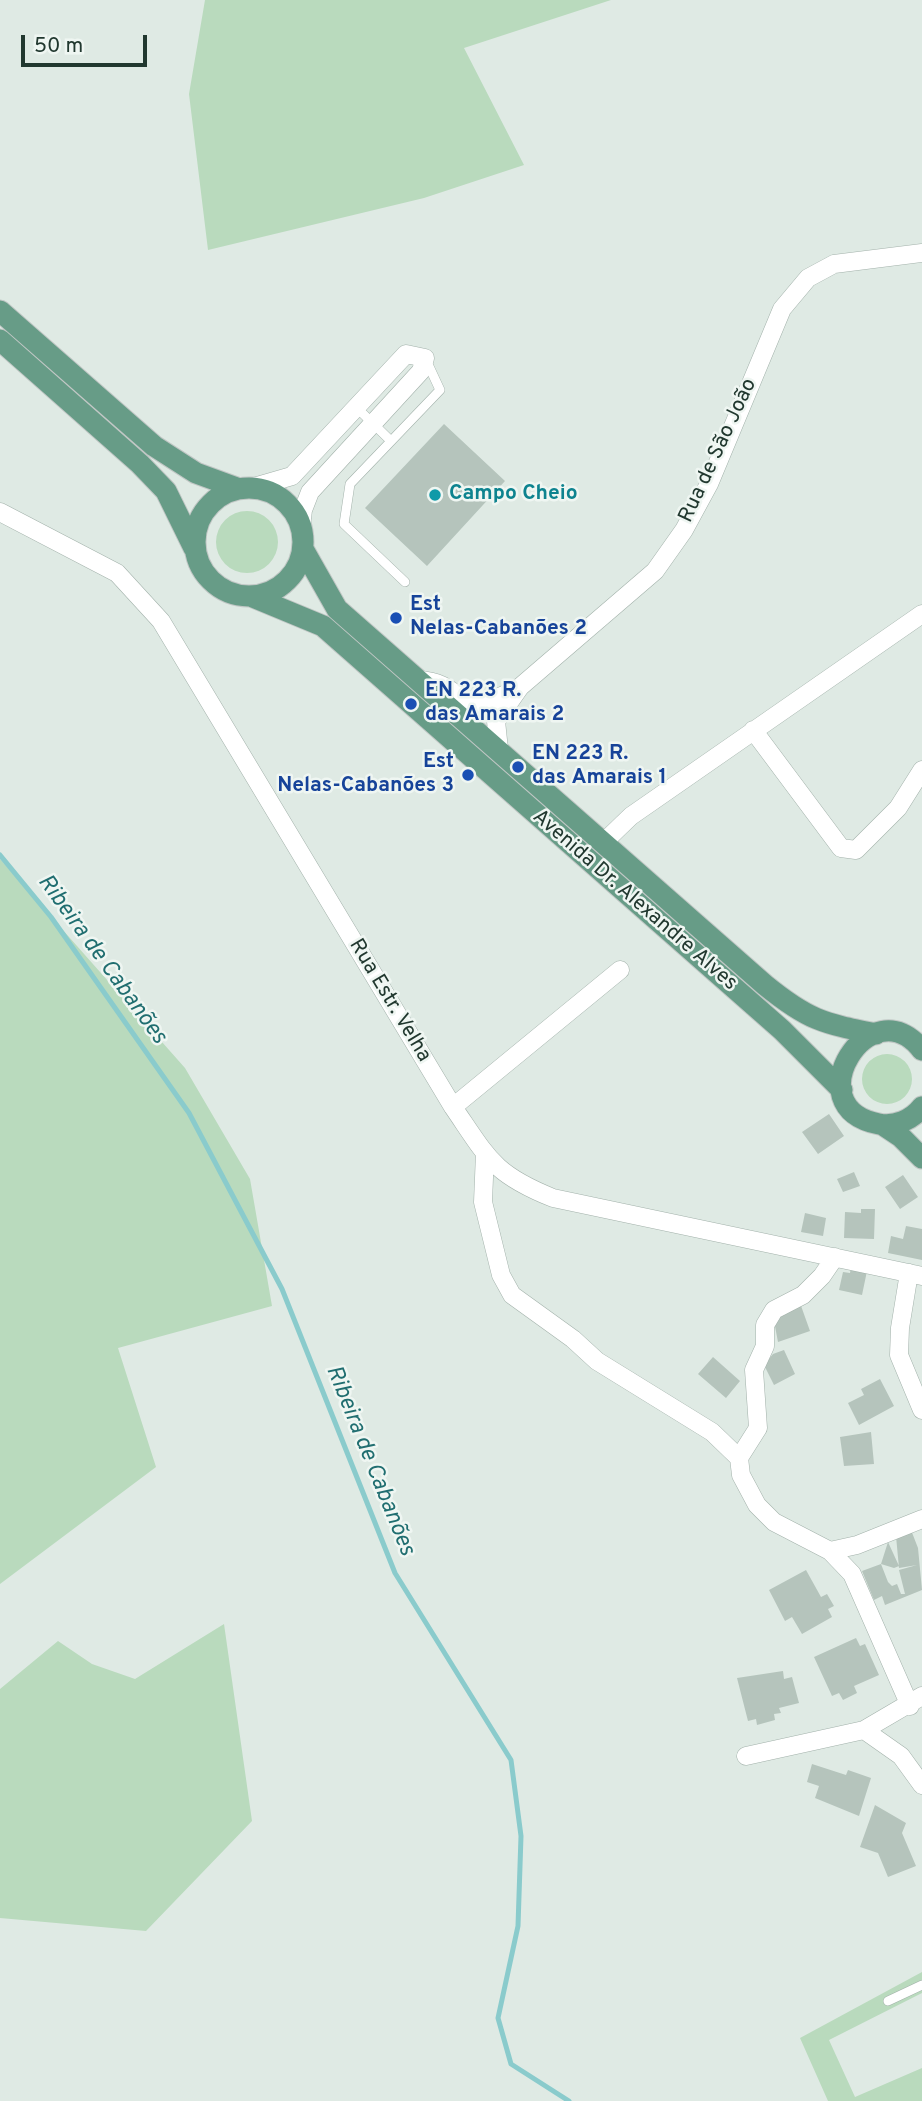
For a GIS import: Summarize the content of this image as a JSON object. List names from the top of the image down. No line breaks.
{"streets":{"main road":["Avenida Dr. Alexandre Alves"],"street":["Rua de São João","Rua Estr. Velha"]},"water":["Ribeira de Cabanões"],"places":["Campo Cheio","Est Nelas-Cabanões 2","EN 223 R. das Amarais 2","EN 223 R. das Amarais 1","Est Nelas-Cabanões 3"],"scale_bar":"50 m"}
